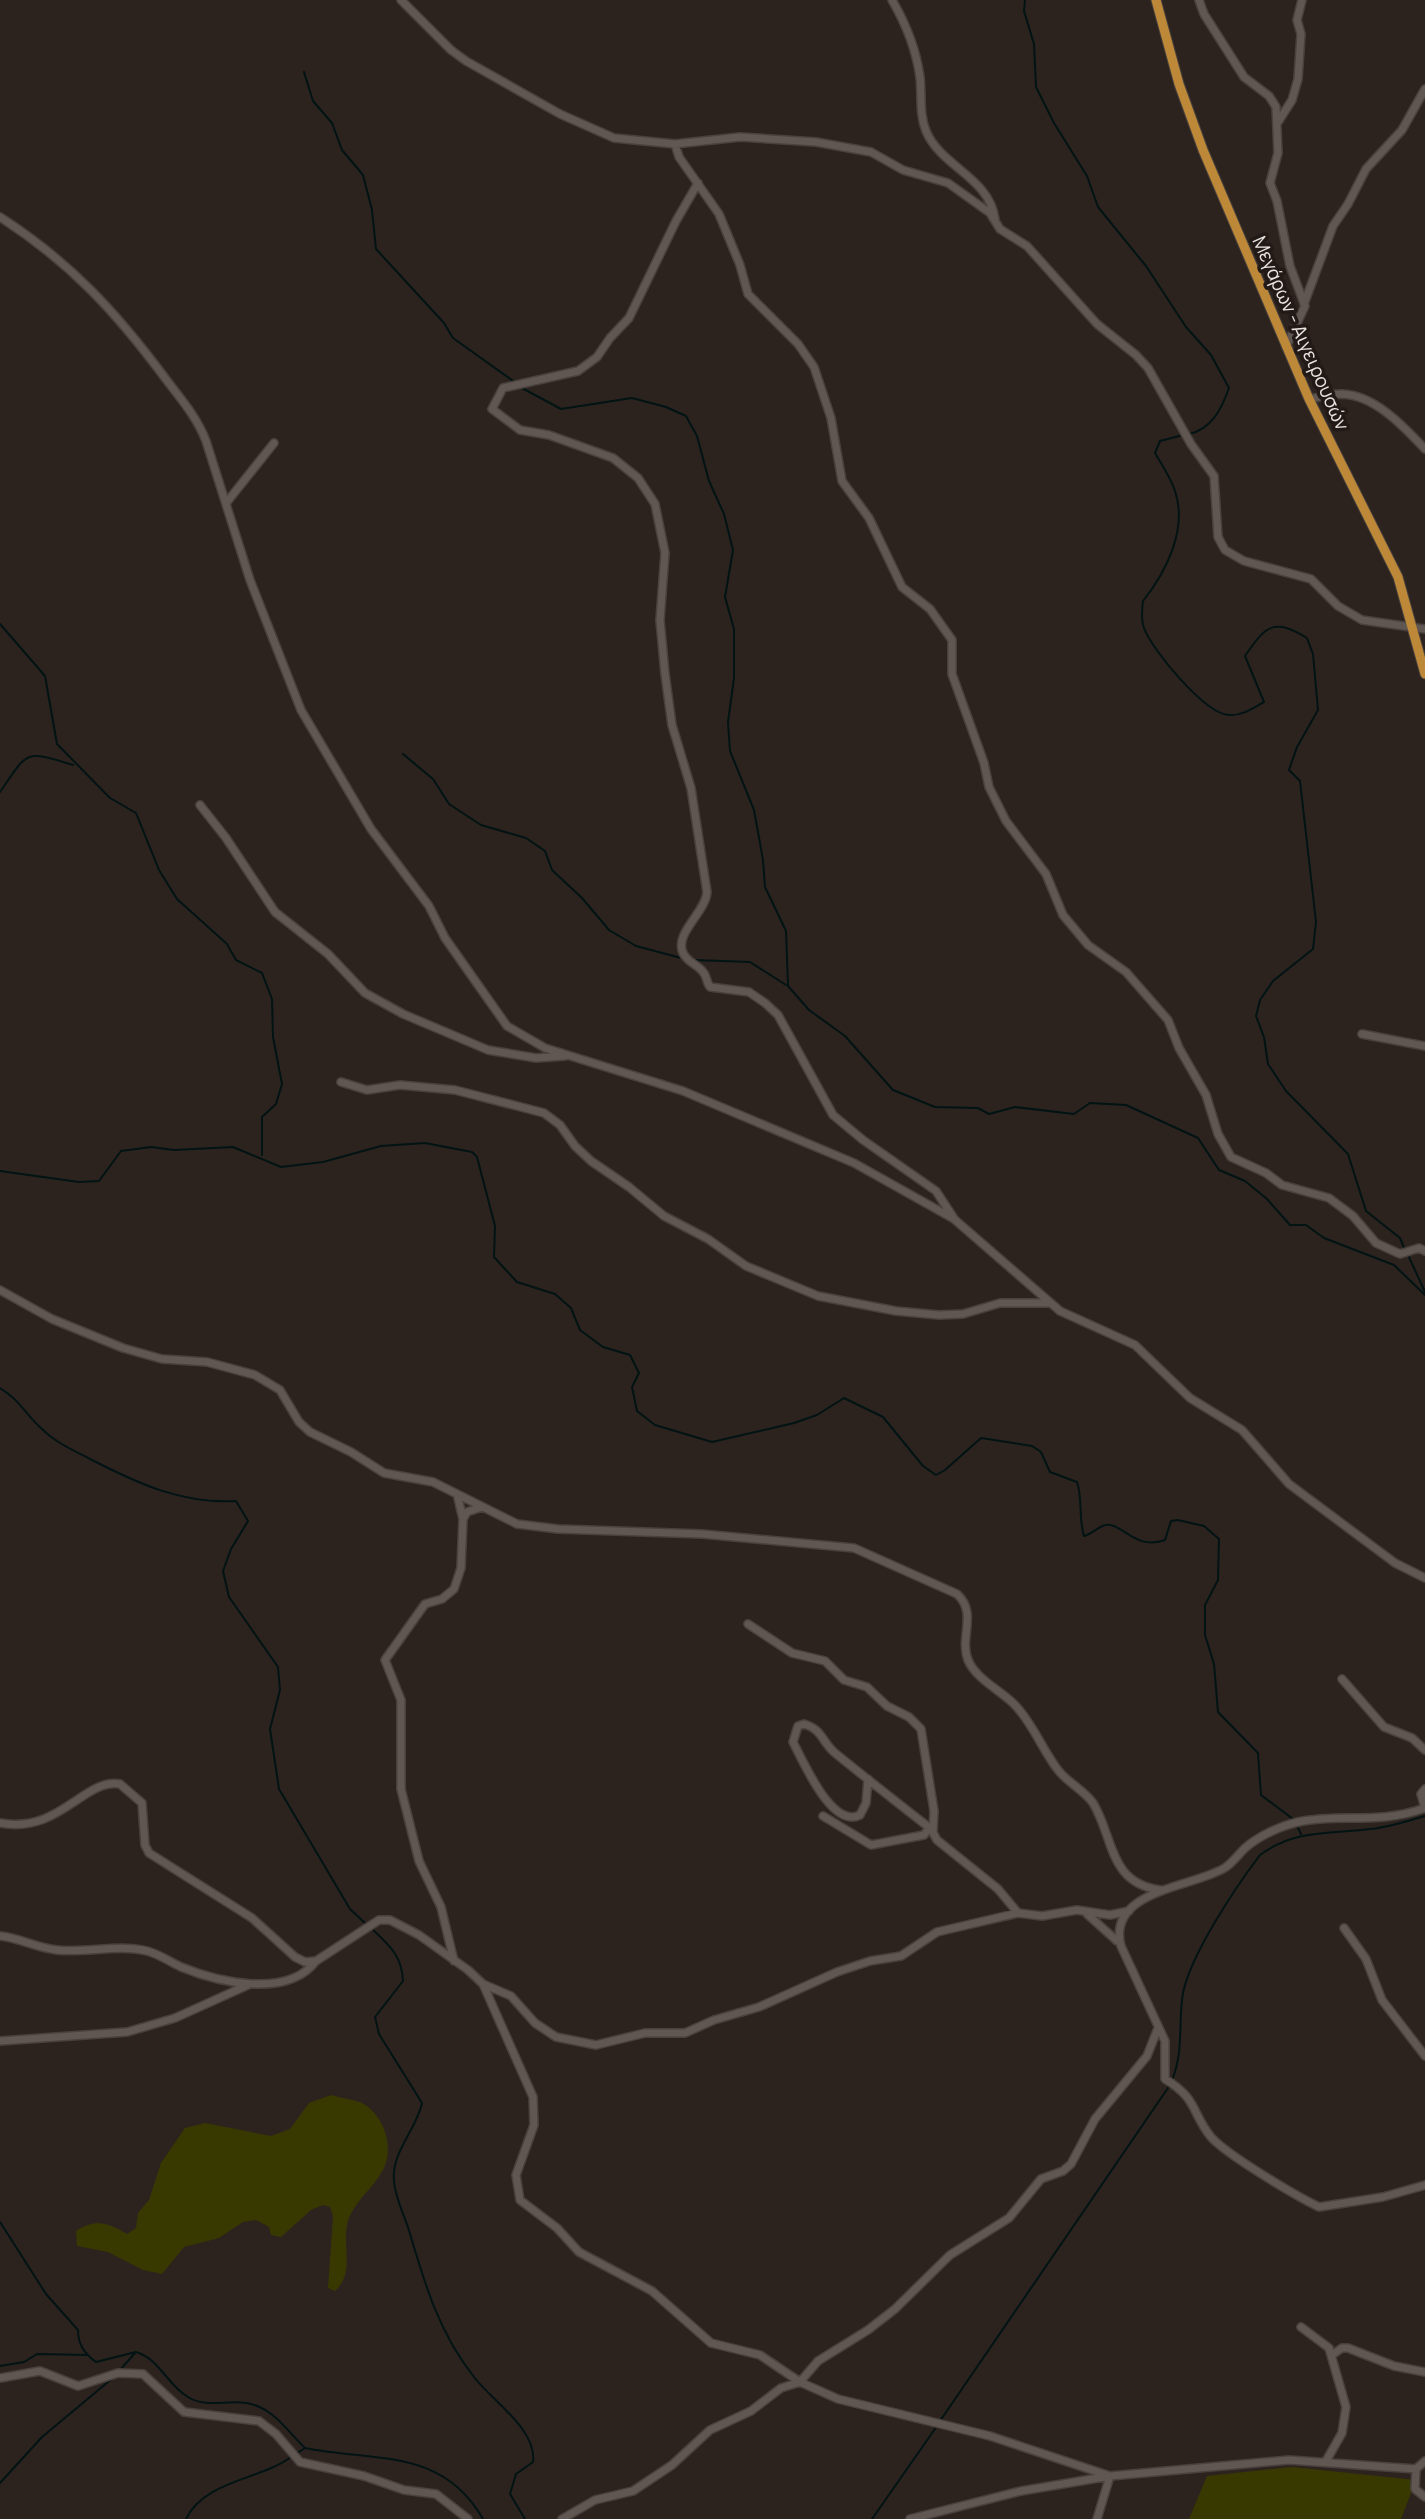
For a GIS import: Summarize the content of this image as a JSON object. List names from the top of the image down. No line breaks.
{"streets":{"main road":["Μεγάρων - Αιγειρουσών"]}}
